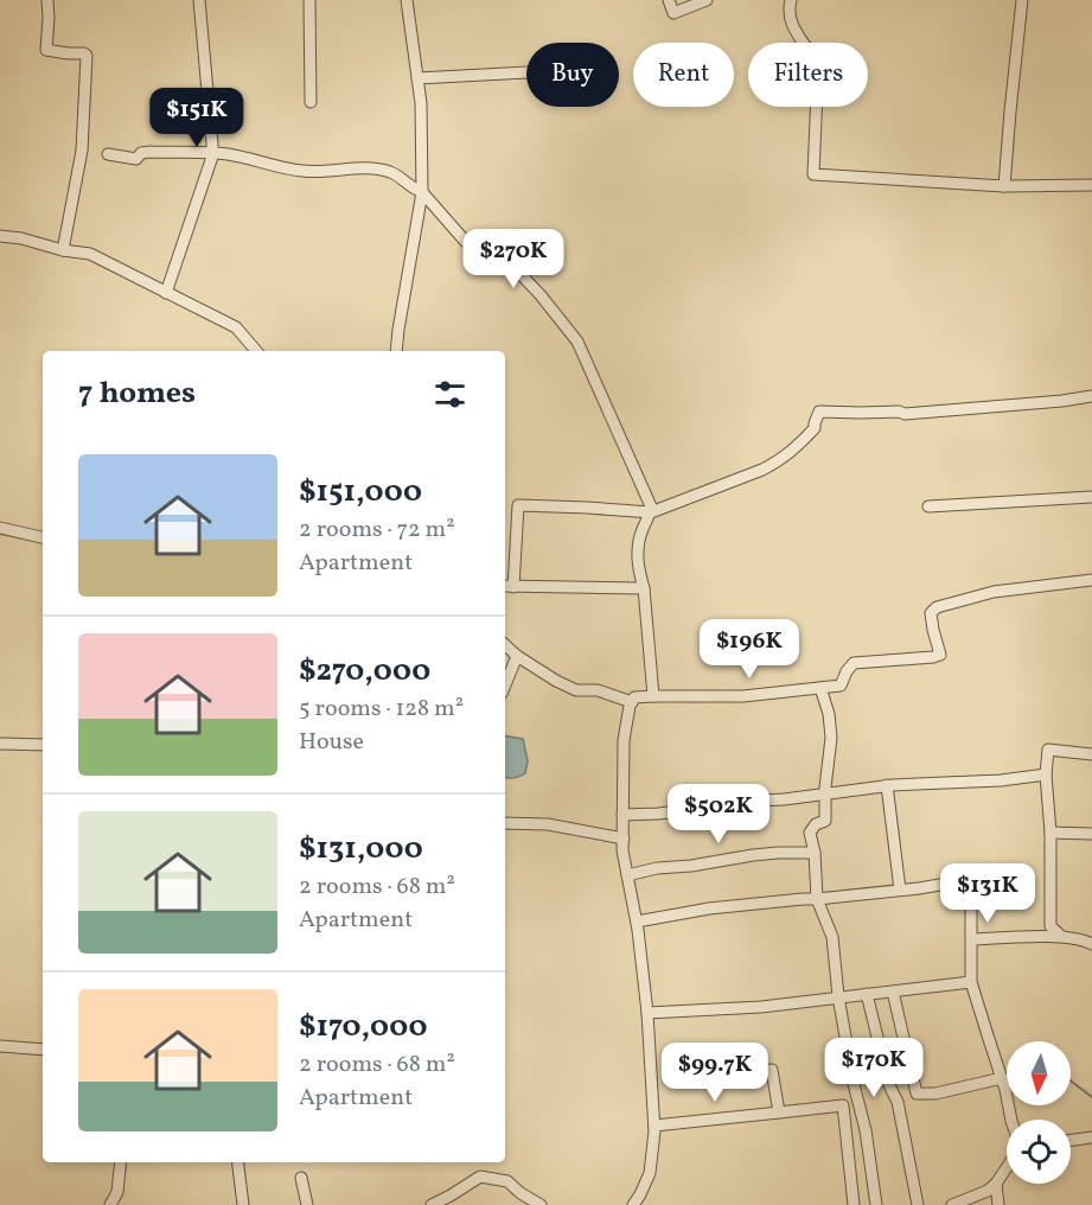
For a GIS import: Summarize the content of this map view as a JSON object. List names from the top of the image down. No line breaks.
{"north":"bottom","page":{"chip":["Buy","Rent","Filters"],"price":["$151K","$270K","$196K","$502K","$131K","$170K","$99.7K"],"heading":"7 homes","list":[{"name":"$151,000","note":"2 rooms · 72 m² · Apartment"},{"name":"$270,000","note":"5 rooms · 128 m² · House"},{"name":"$131,000","note":"2 rooms · 68 m² · Apartment"},{"name":"$170,000","note":"2 rooms · 68 m² · Apartment"}]}}
